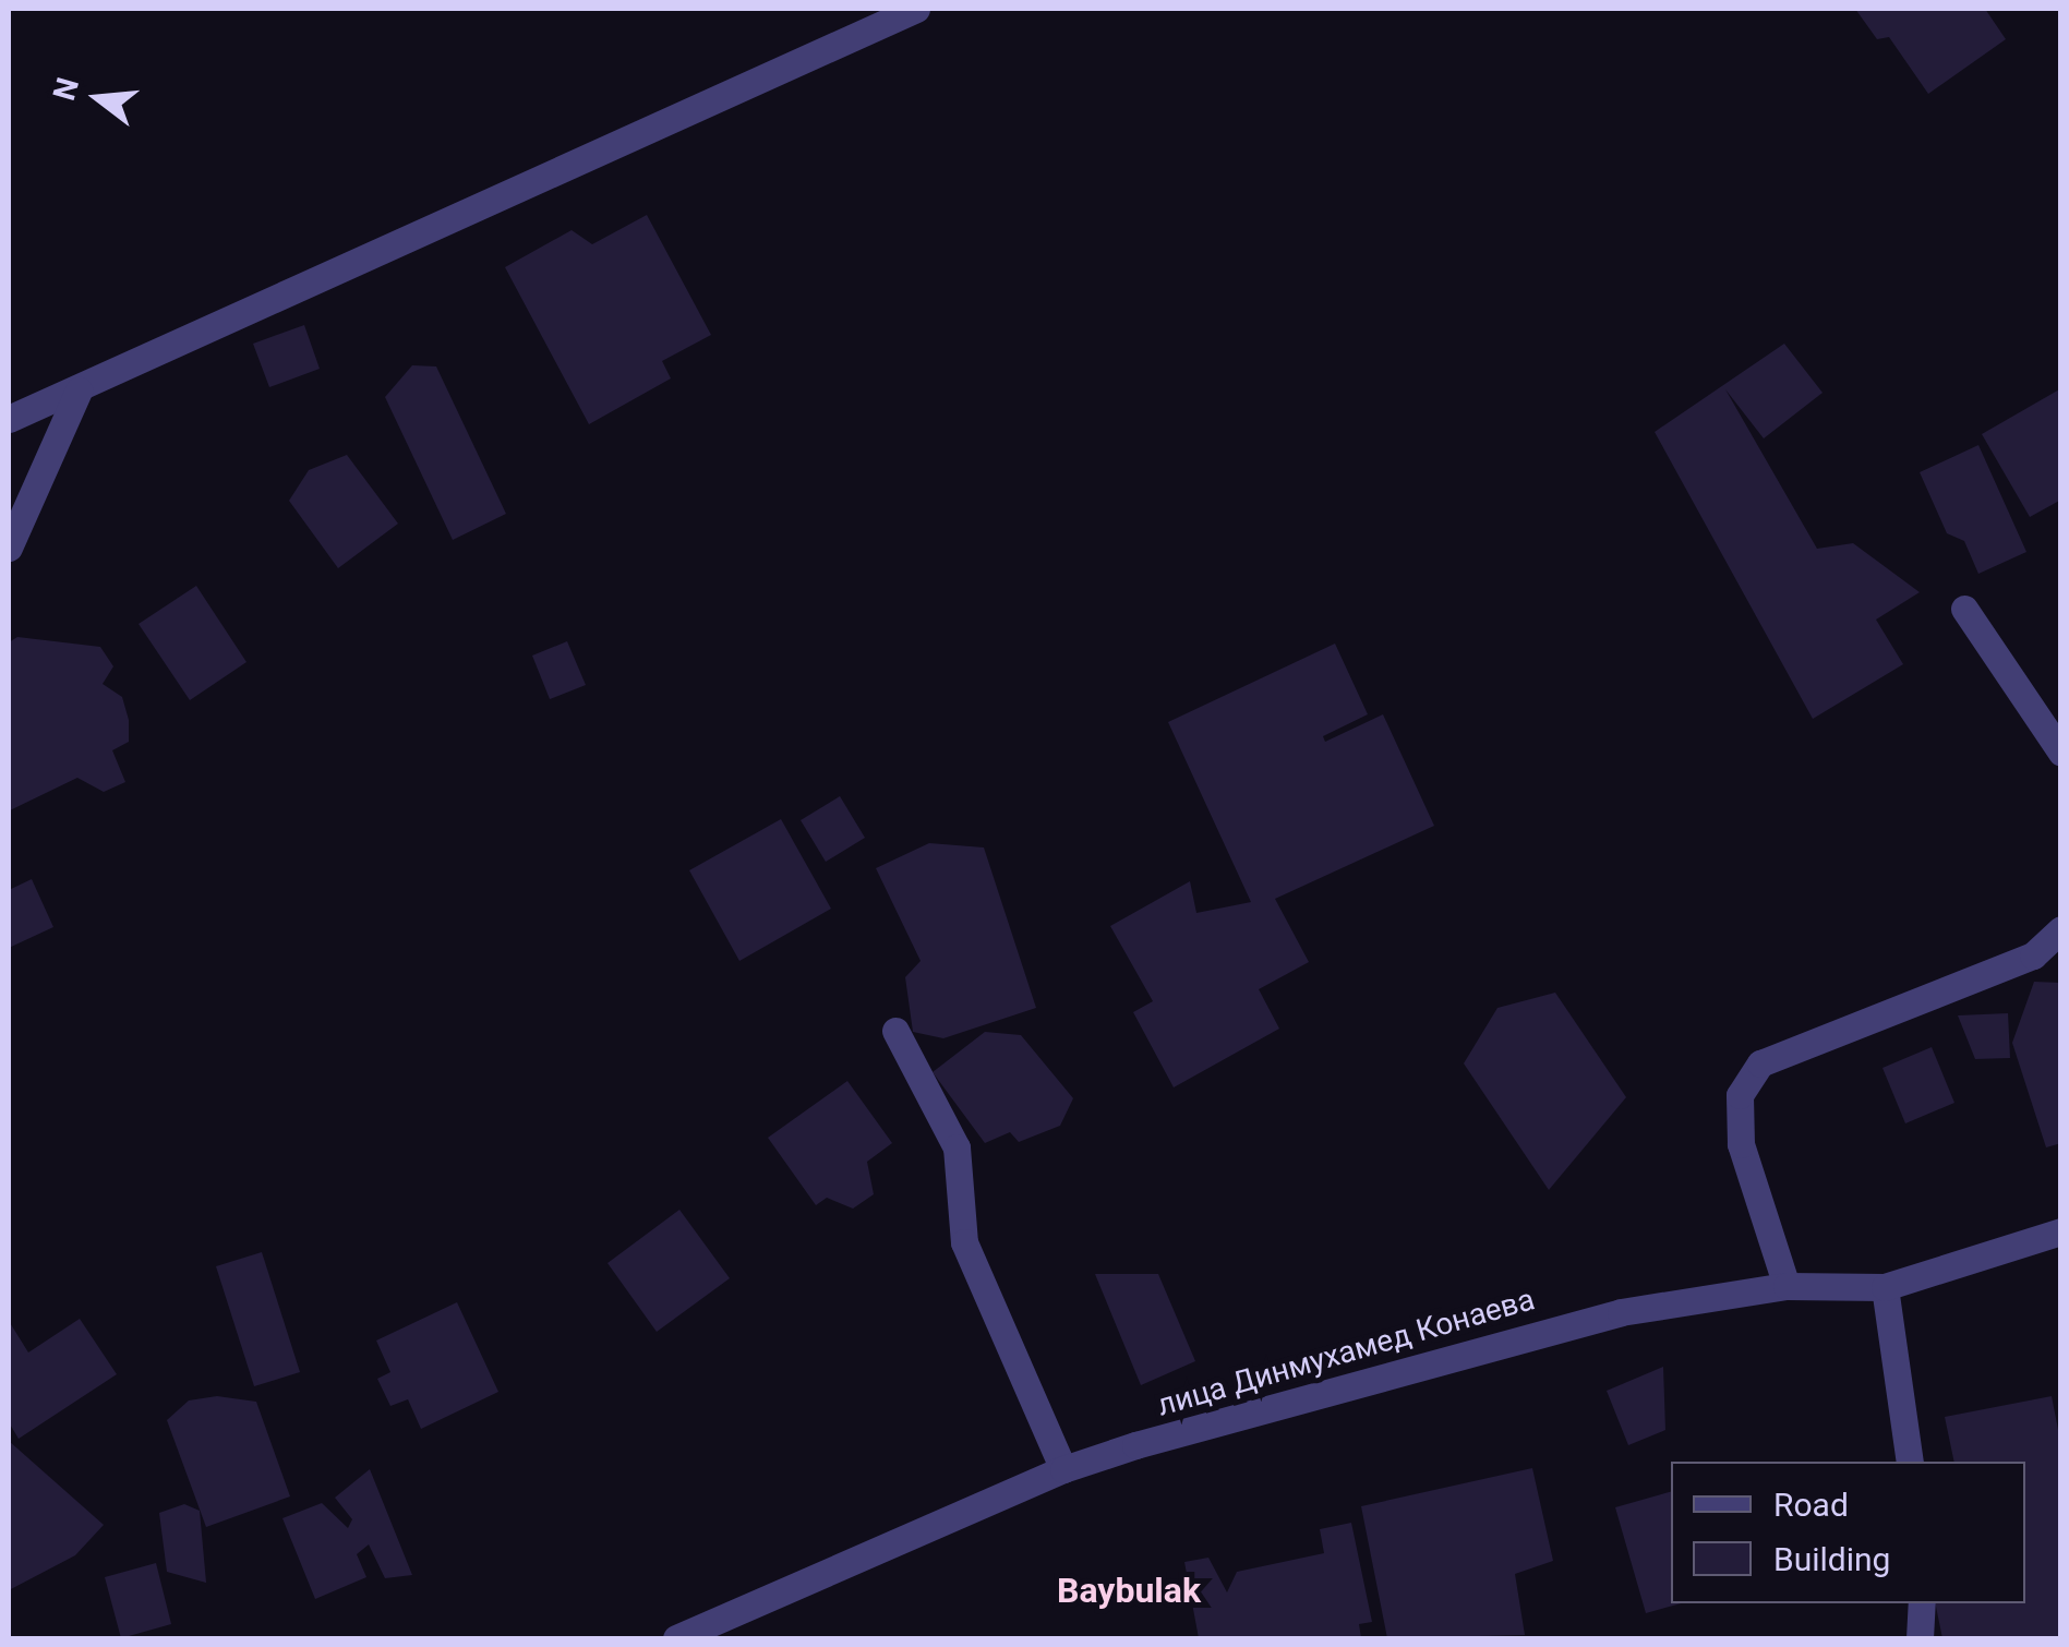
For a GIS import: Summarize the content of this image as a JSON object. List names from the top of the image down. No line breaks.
{"streets":{"street":["лица Динмухамед Конаева"]},"districts":["Baybulak"],"legend":["Road","Building"],"north":"left"}
